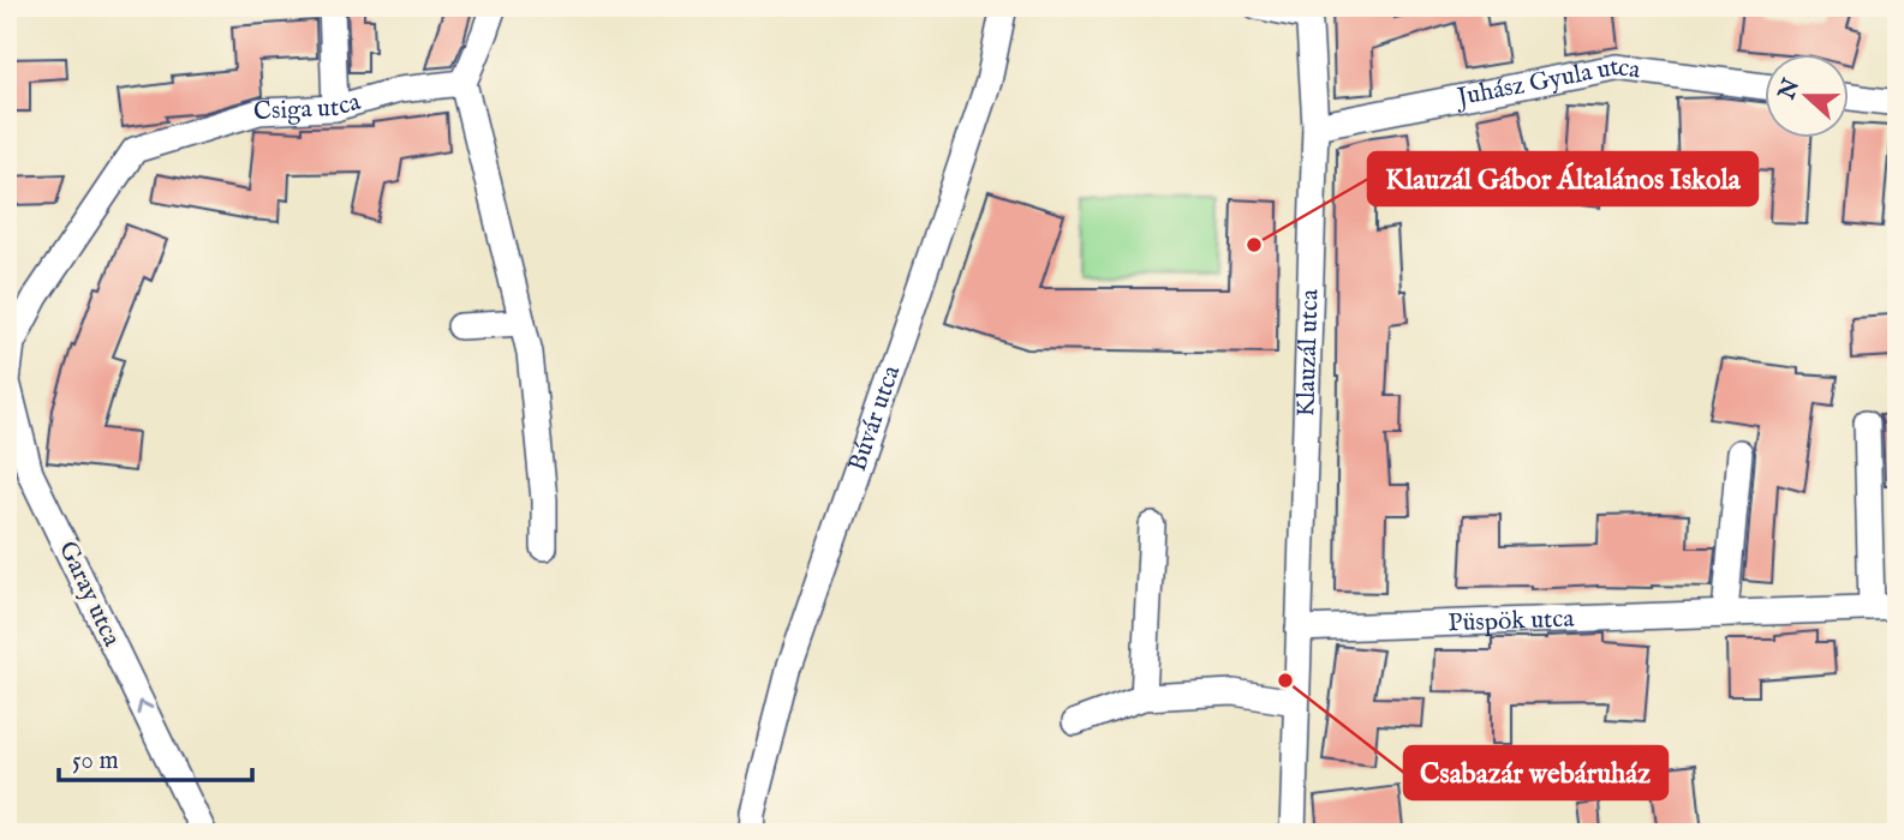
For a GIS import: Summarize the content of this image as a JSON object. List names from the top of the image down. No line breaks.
{"streets":{"street":["Juhász Gyula utca","Csiga utca","Klauzál utca","Búvár utca","Garay utca","Püspök utca"]},"crossings":[["Juhász Gyula utca","Klauzál utca"],["Csiga utca","Garay utca"],["Klauzál utca","Püspök utca"]],"one_way":["Garay utca"],"places":["Klauzál Gábor Általános Iskola","Csabazár webáruház"],"scale_bar":"50 m","north":"left"}
